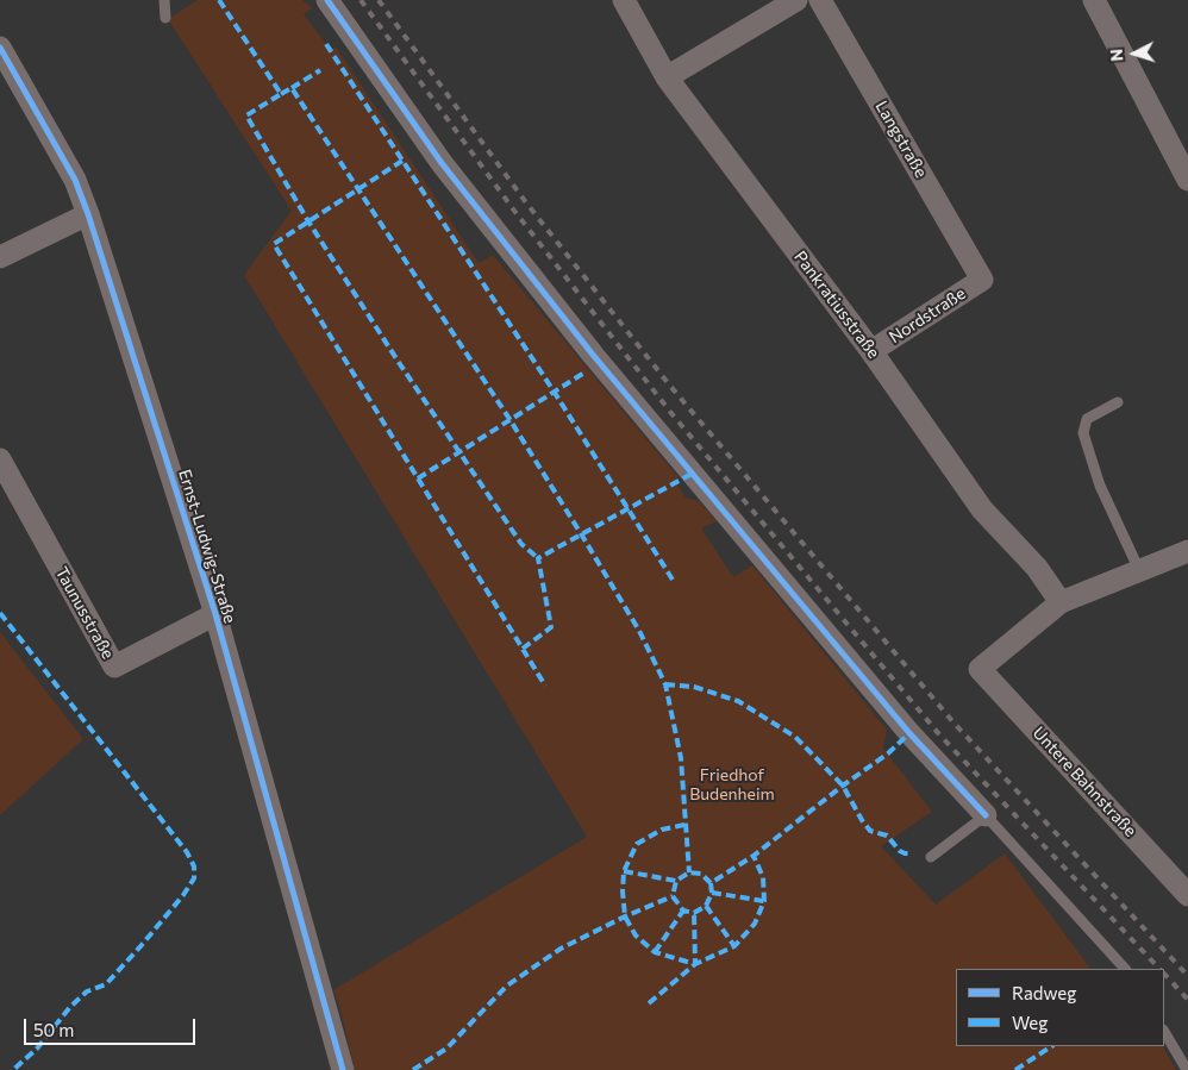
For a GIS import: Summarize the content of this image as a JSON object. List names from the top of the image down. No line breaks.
{"streets":{"street":["Langstraße","Pankratiusstraße","Nordstraße","Ernst-Ludwig-Straße","Taunusstraße","Untere Bahnstraße"]},"crossings":[["Langstraße","Nordstraße"],["Pankratiusstraße","Nordstraße"],["Pankratiusstraße","Untere Bahnstraße"],["Ernst-Ludwig-Straße","Taunusstraße"]],"parks":["Friedhof Budenheim"],"legend":["Radweg","Weg"],"scale_bar":"50 m","north":"left"}
